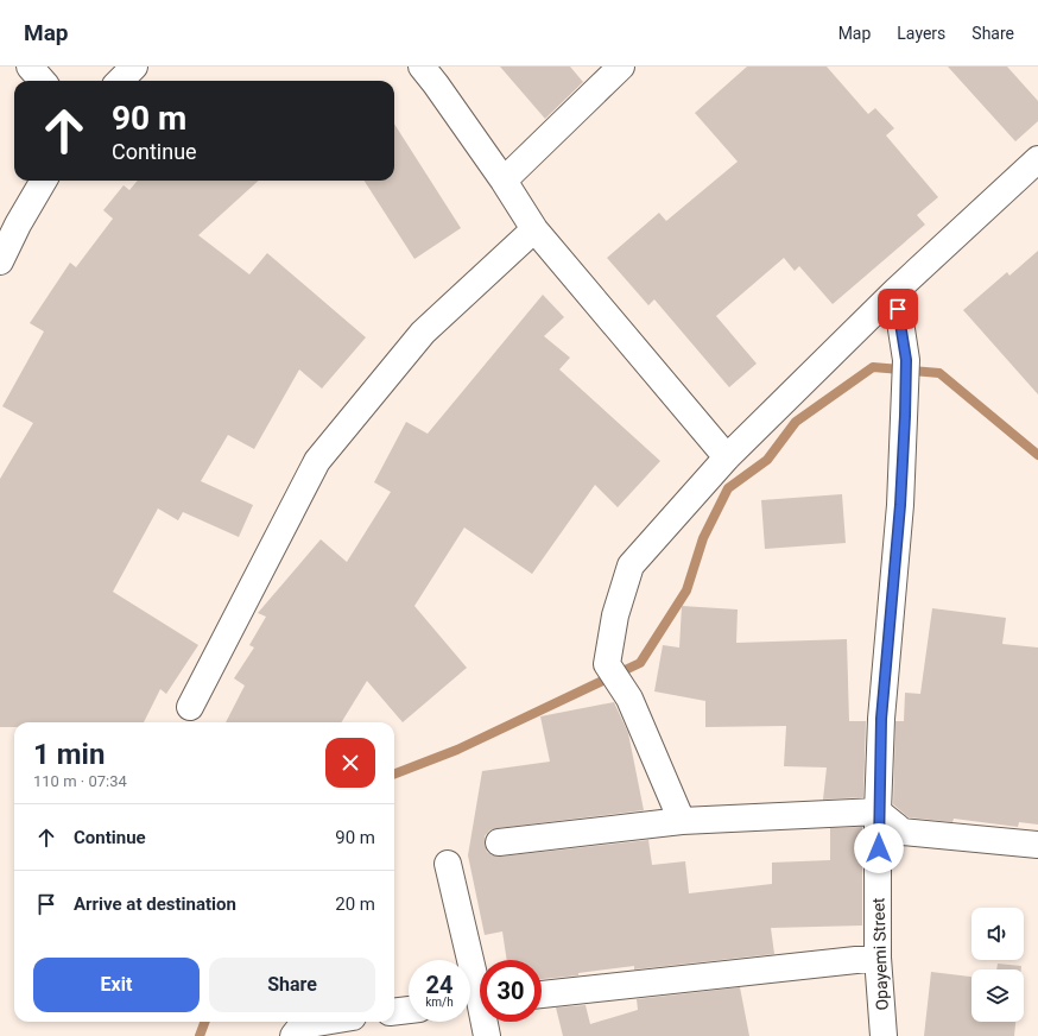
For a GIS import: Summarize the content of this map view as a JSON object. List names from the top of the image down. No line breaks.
{"streets":{"street":["Opayemi Street"]},"page":{"header":"Map","nav":["Map","Layers","Share"],"turn":["90 m","Continue"],"heading":["1 min","110 m · 07:34"],"list":[{"name":"Continue","value":"90 m"},{"name":"Arrive at destination","value":"20 m"}],"buttons":["Exit","Share"],"speed":"24 km/h","limit":"30"}}
